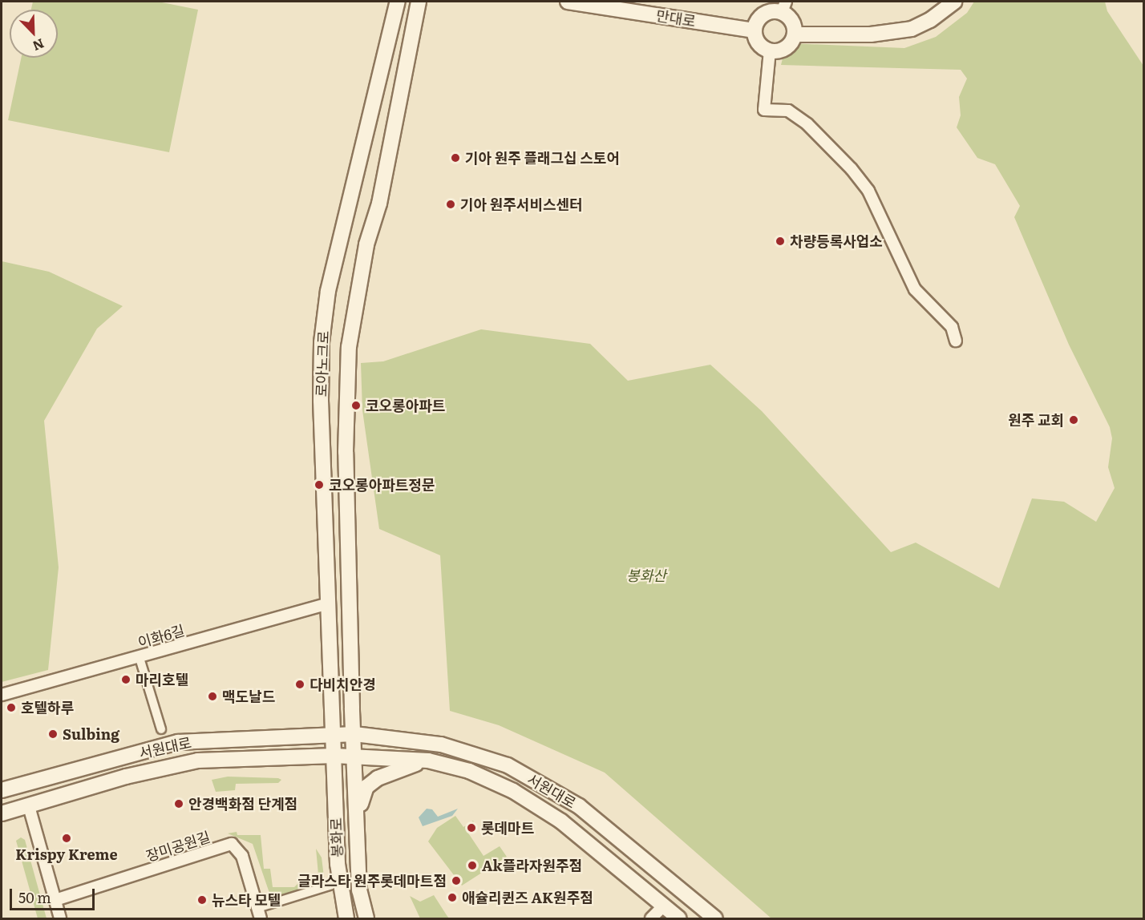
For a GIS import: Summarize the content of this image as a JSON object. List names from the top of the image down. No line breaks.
{"streets":{"street":["만대로","로아노크로","이화6길","서원대로","봉화로","장미공원길"]},"crossings":[["로아노크로","이화6길"],["로아노크로","서원대로"],["로아노크로","봉화로"],["서원대로","봉화로"]],"parks":["봉화산"],"places":["기아 원주 플래그십 스토어","기아 원주서비스센터","차량등록사업소","코오롱아파트","원주 교회","코오롱아파트정문","마리호텔","다비치안경","맥도날드","호텔하루","Sulbing","안경백화점 단계점","롯데마트","Krispy Kreme","Ak플라자원주점","글라스타 원주롯데마트점","애슐리퀸즈 AK원주점","뉴스타 모텔"],"scale_bar":"50 m","north":"bottom right"}
